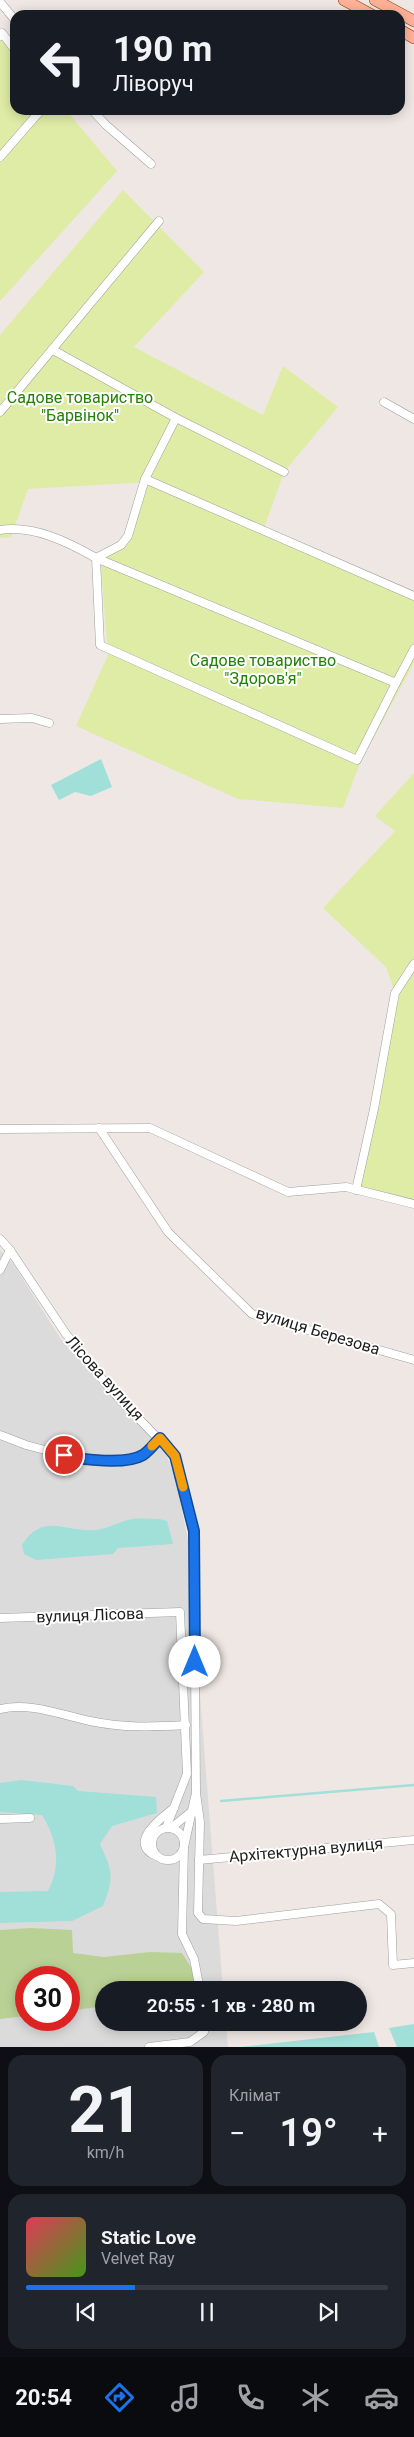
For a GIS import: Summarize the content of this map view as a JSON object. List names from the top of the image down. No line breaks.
{"streets":{"street":["вулиця Березова","Лісова вулиця","вулиця Лісова","Архітектурна вулиця"]},"parks":["Садове товариство \"Барвінок\"","Садове товариство \"Здоров'я\""],"page":{"turn":["190 m","Ліворуч"],"limit":"30","trip":"20:55 · 1 хв · 280 m","tile":[["21","km/h"],"Клімат"],"heat":["−","19°","+"],"song":["Static Love","Velvet Ray"],"tabs":"20:54"}}
